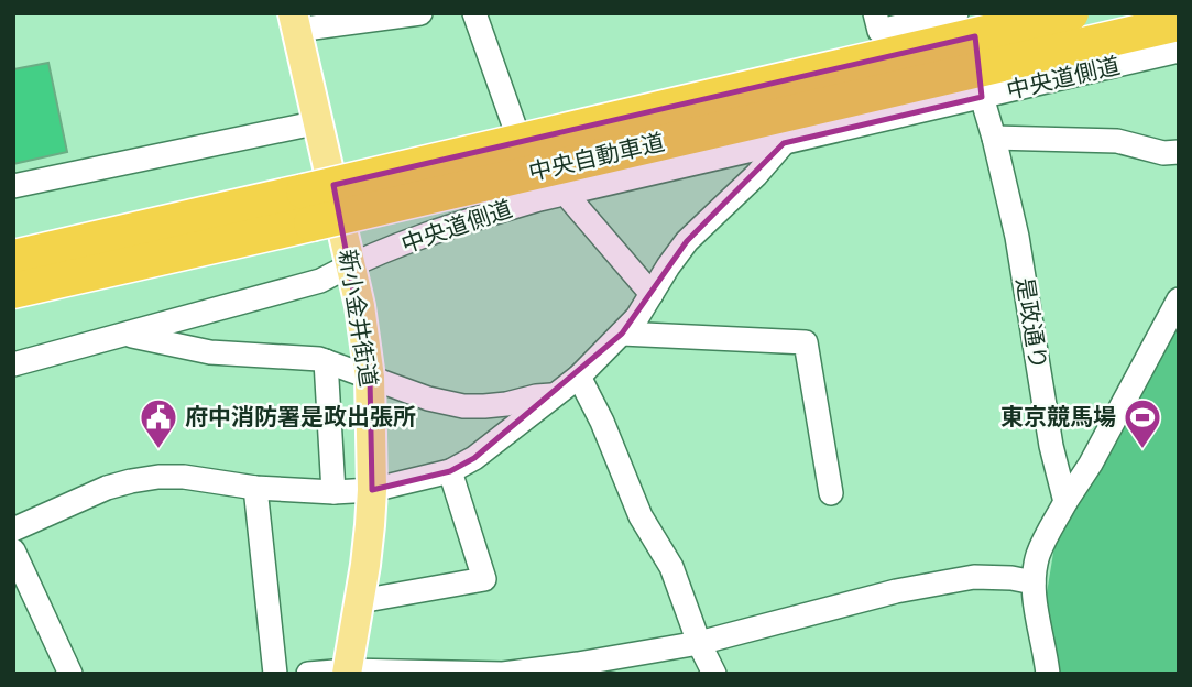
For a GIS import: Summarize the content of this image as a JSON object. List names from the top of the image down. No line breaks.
{"streets":{"highway":["中央自動車道"],"main road":["新小金井街道"],"street":["中央道側道","是政通り"]},"crossings":[["中央道側道","新小金井街道"],["中央道側道","是政通り"]],"places":{"public building":["府中消防署是政出張所"],"sports":["東京競馬場"]}}
